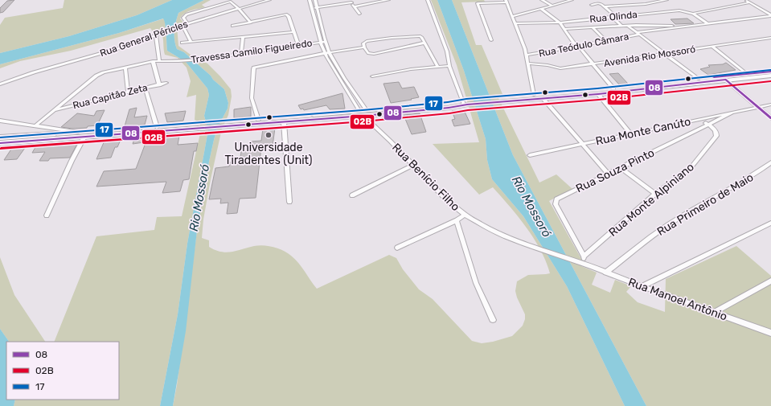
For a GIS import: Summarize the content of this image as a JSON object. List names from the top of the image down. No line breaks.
{"streets":{"street":["Rua Olinda","Rua General Péricles","Rua Teódulo Câmara","Travessa Camilo Figueiredo","Avenida Rio Mossoró","Rua Capitão Zeta","Rua Monte Canúto","Rua Souza Pinto","Rua Benício Filho","Rua Monte Alpiniano","Rua Primeiro de Maio","Rua Manoel Antônio"]},"crossings":[["Travessa Camilo Figueiredo","Rua Capitão Zeta"],["Rua Monte Canúto","Rua Souza Pinto"],["Rua Monte Canúto","Rua Monte Alpiniano"],["Rua Souza Pinto","Rua Monte Alpiniano"],["Rua Benício Filho","Rua Manoel Antônio"],["Rua Primeiro de Maio","Rua Manoel Antônio"]],"water":["Rio Mossoró"],"places":["Universidade Tiradentes (Unit)"],"lines":["transit line 17","transit line 08","transit line 02B"],"legend":["08","02B","17"]}
